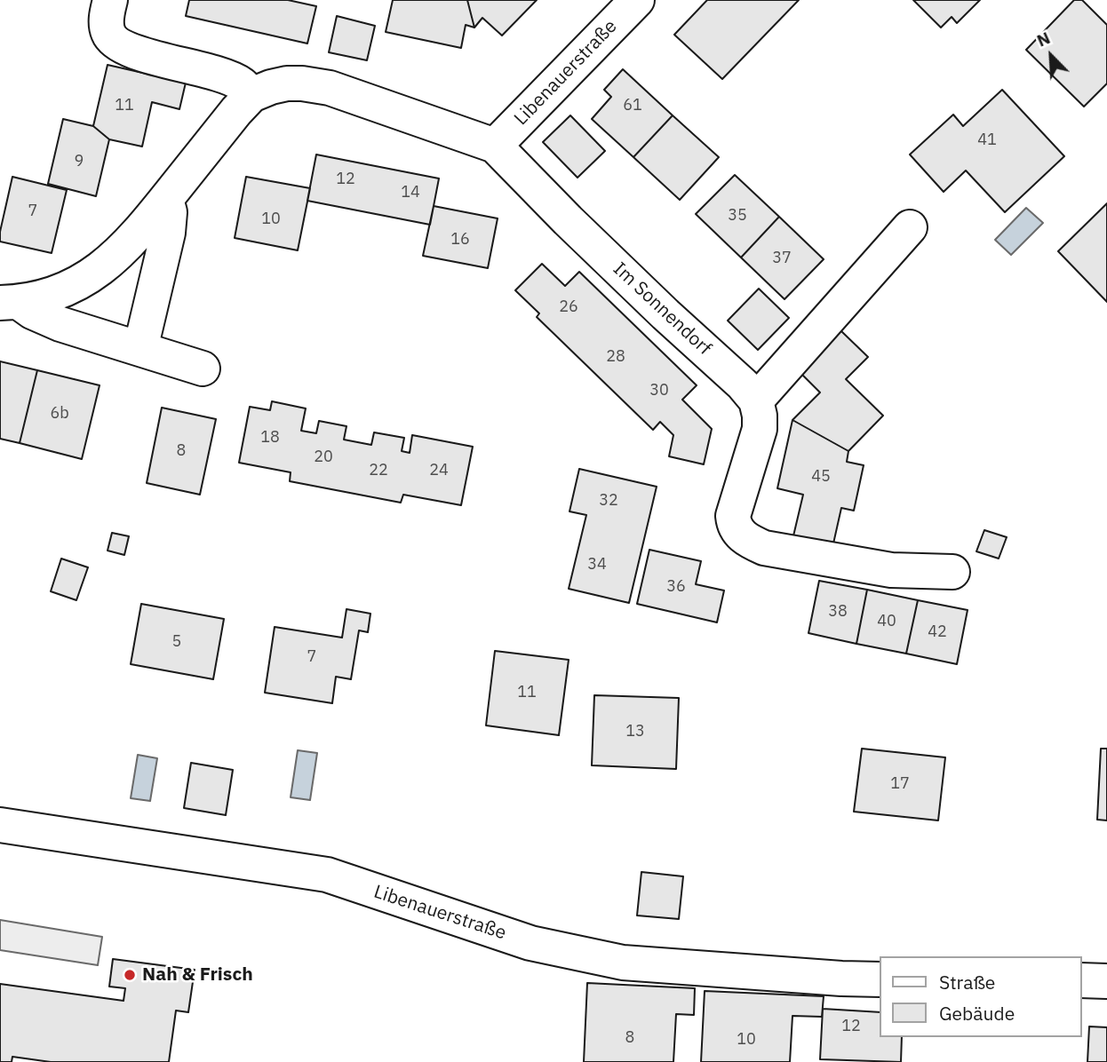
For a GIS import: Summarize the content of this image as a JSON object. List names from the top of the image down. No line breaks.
{"streets":{"street":["Libenauerstraße","Im Sonnendorf"]},"crossings":[["Libenauerstraße","Im Sonnendorf"]],"places":["Nah & Frisch"],"house_numbers":["11","61","41","9","12","14","7","35","10","16","37","26","28","30","6b","18","8","20","22","24","45","32","34","36","38","40","42","5","7","11","13","17","12","8","10"],"legend":["Straße","Gebäude"],"north":"top left"}
